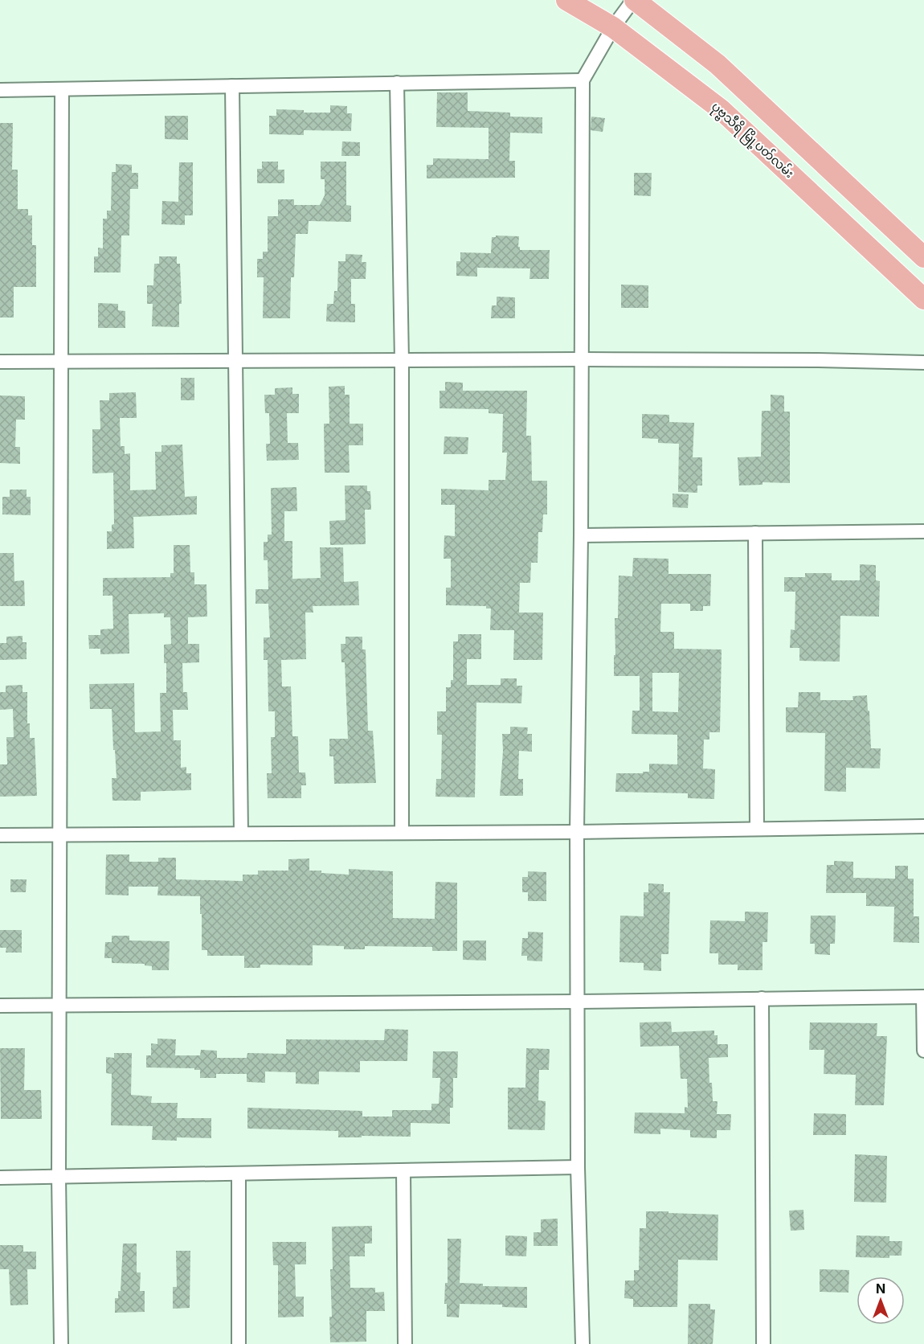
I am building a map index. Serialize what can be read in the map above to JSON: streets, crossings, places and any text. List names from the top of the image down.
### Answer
{
  "streets": {
    "main road": ["ပုဗ္ဗသီရိ မြို့ပတ်လမ်း"]
  },
  "north": "top"
}
